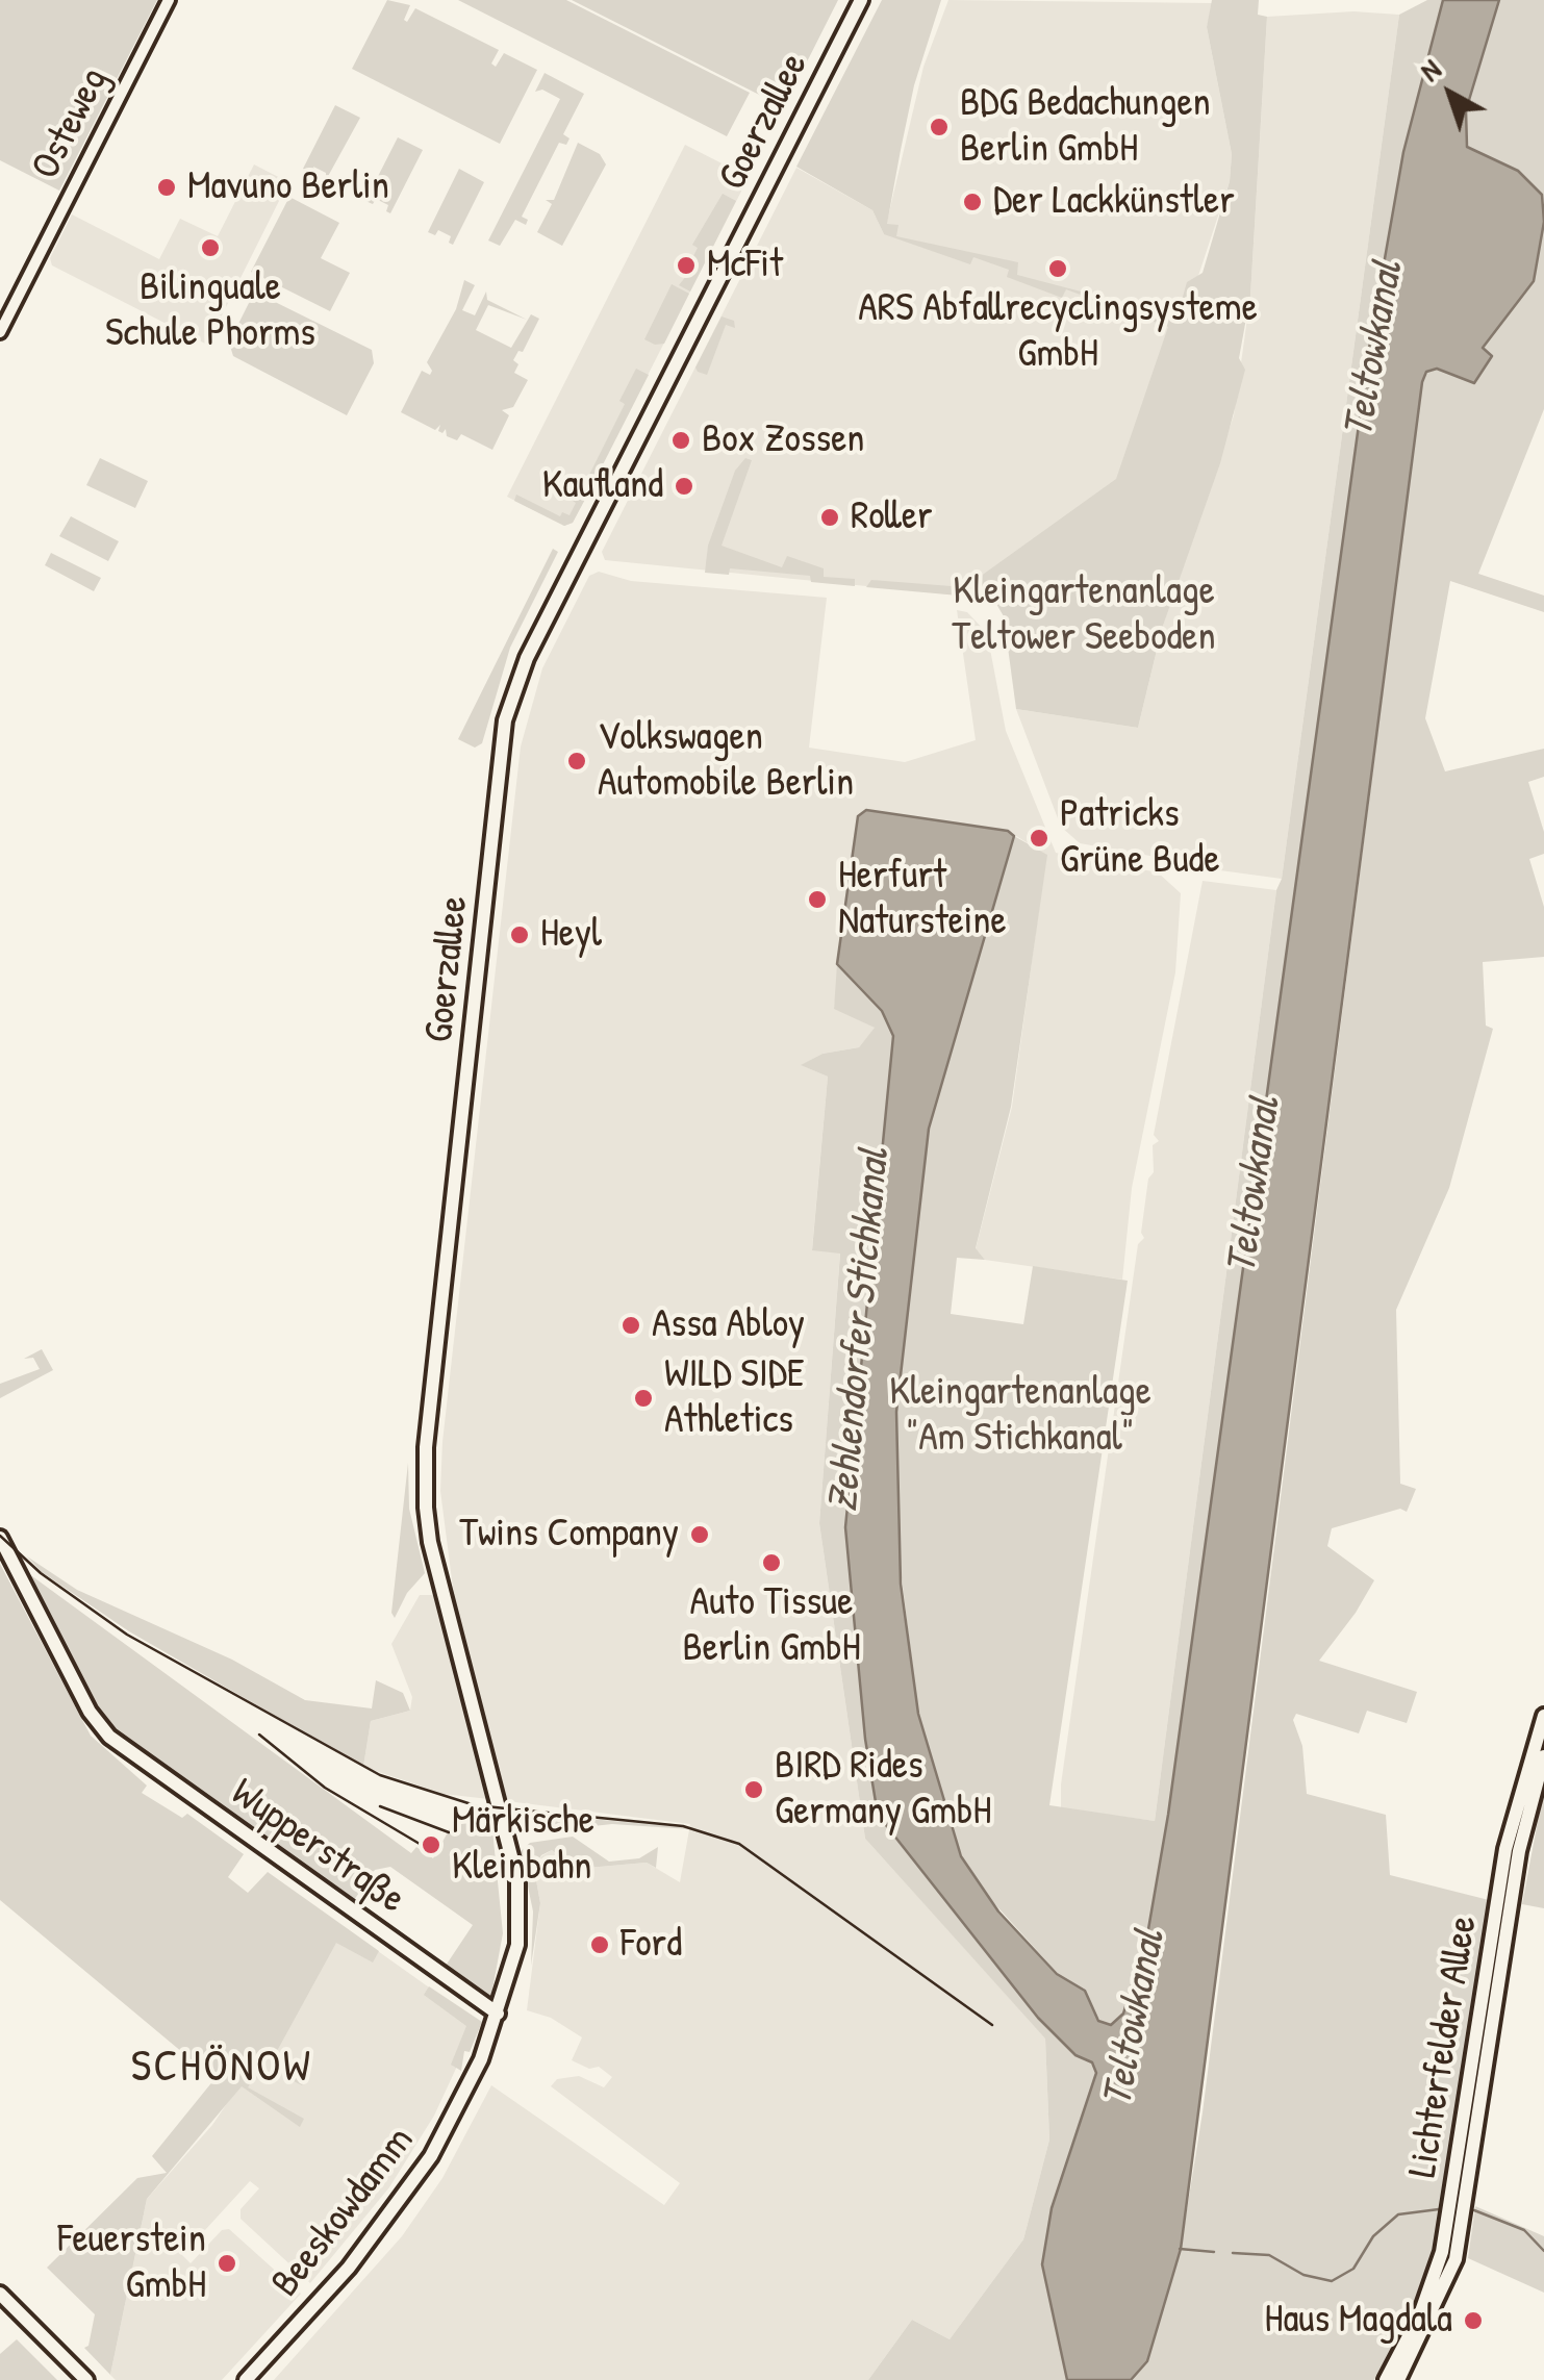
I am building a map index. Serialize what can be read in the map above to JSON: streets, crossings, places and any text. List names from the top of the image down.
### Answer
{
  "streets": {
    "main road": [
      "Goerzallee",
      "Wupperstraße",
      "Lichterfelder Allee",
      "Beeskowdamm"
    ],
    "street": ["Osteweg"]
  },
  "crossings": [
    ["Goerzallee", "Wupperstraße"],
    ["Goerzallee", "Beeskowdamm"],
    ["Wupperstraße", "Beeskowdamm"]
  ],
  "districts": ["SCHÖNOW"],
  "water": ["Teltowkanal", "Zehlendorfer Stichkanal"],
  "parks": ["Kleingartenanlage Teltower Seeboden", "Kleingartenanlage \"Am Stichkanal\""],
  "places": [
    "BDG Bedachungen Berlin GmbH",
    "Mavuno Berlin",
    "Der Lackkünstler",
    "Bilinguale Schule Phorms",
    "McFit",
    "ARS Abfallrecyclingsysteme GmbH",
    "Box Zossen",
    "Kaufland",
    "Roller",
    "Volkswagen Automobile Berlin",
    "Patricks Grüne Bude",
    "Herfurt Natursteine",
    "Heyl",
    "Assa Abloy",
    "WILD SIDE Athletics",
    "Twins Company",
    "Auto Tissue Berlin GmbH",
    "BIRD Rides Germany GmbH",
    "Märkische Kleinbahn",
    "Ford",
    "Feuerstein GmbH",
    "Haus Magdala"
  ],
  "north": "top left"
}
